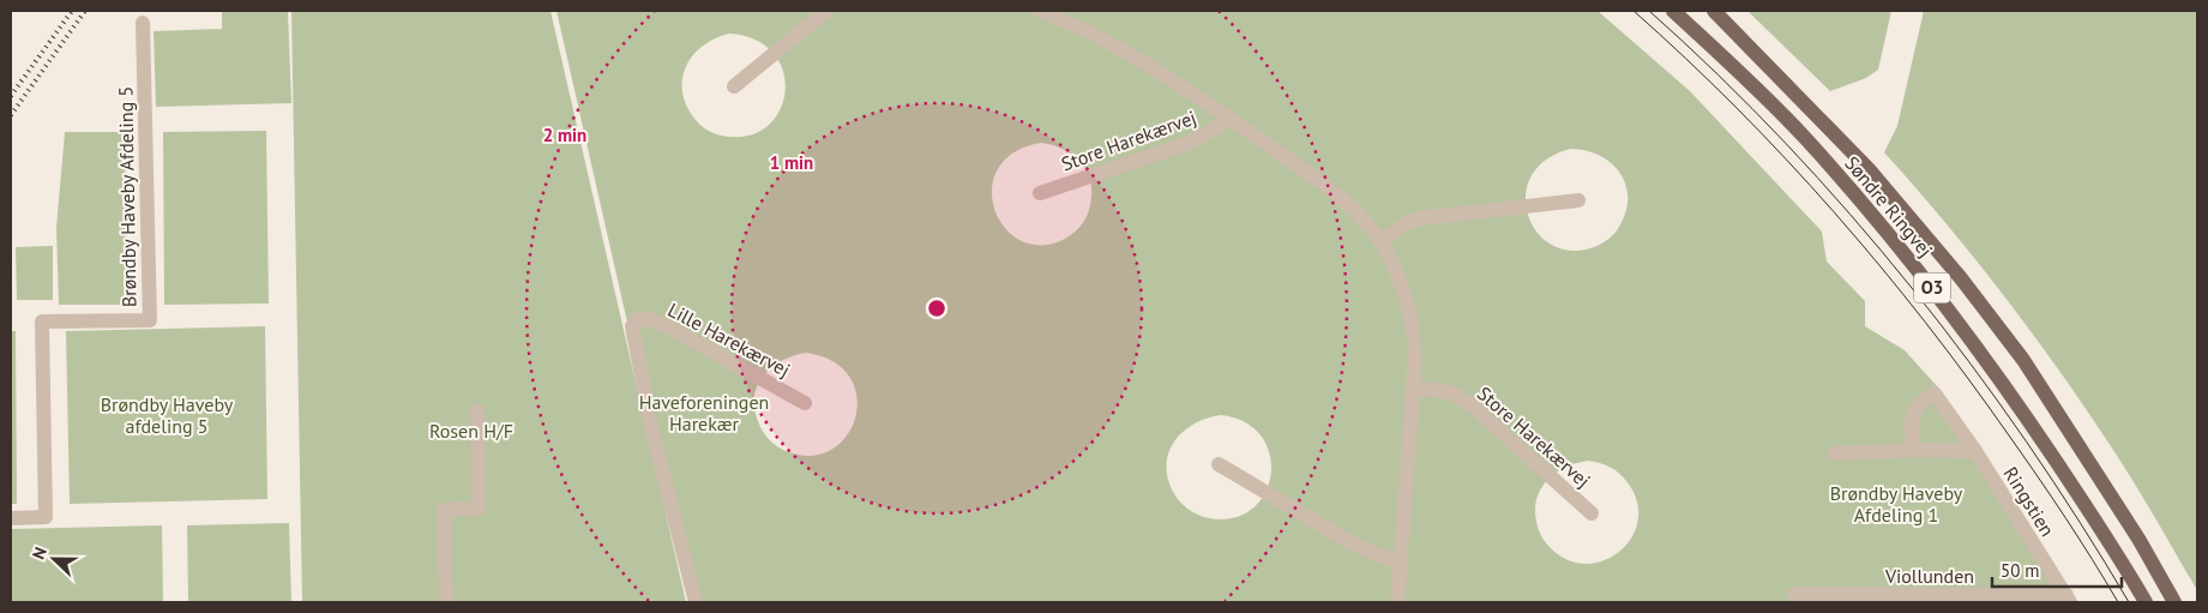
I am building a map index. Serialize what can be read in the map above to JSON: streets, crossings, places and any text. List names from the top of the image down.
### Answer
{
  "streets": {
    "main road": ["Søndre Ringvej", "O3"],
    "street": [
      "Store Harekærvej",
      "Brøndby Haveby Afdeling 5",
      "Lille Harekærvej",
      "Ringstien",
      "Viollunden"
    ]
  },
  "crossings": [
    ["Ringstien", "Viollunden"]
  ],
  "parks": [
    "Haveforeningen Harekær",
    "Brøndby Haveby afdeling 5",
    "Rosen H/F",
    "Brøndby Haveby Afdeling 1"
  ],
  "scale_bar": "50 m",
  "north": "left",
  "rings": ["2 min", "1 min"]
}
